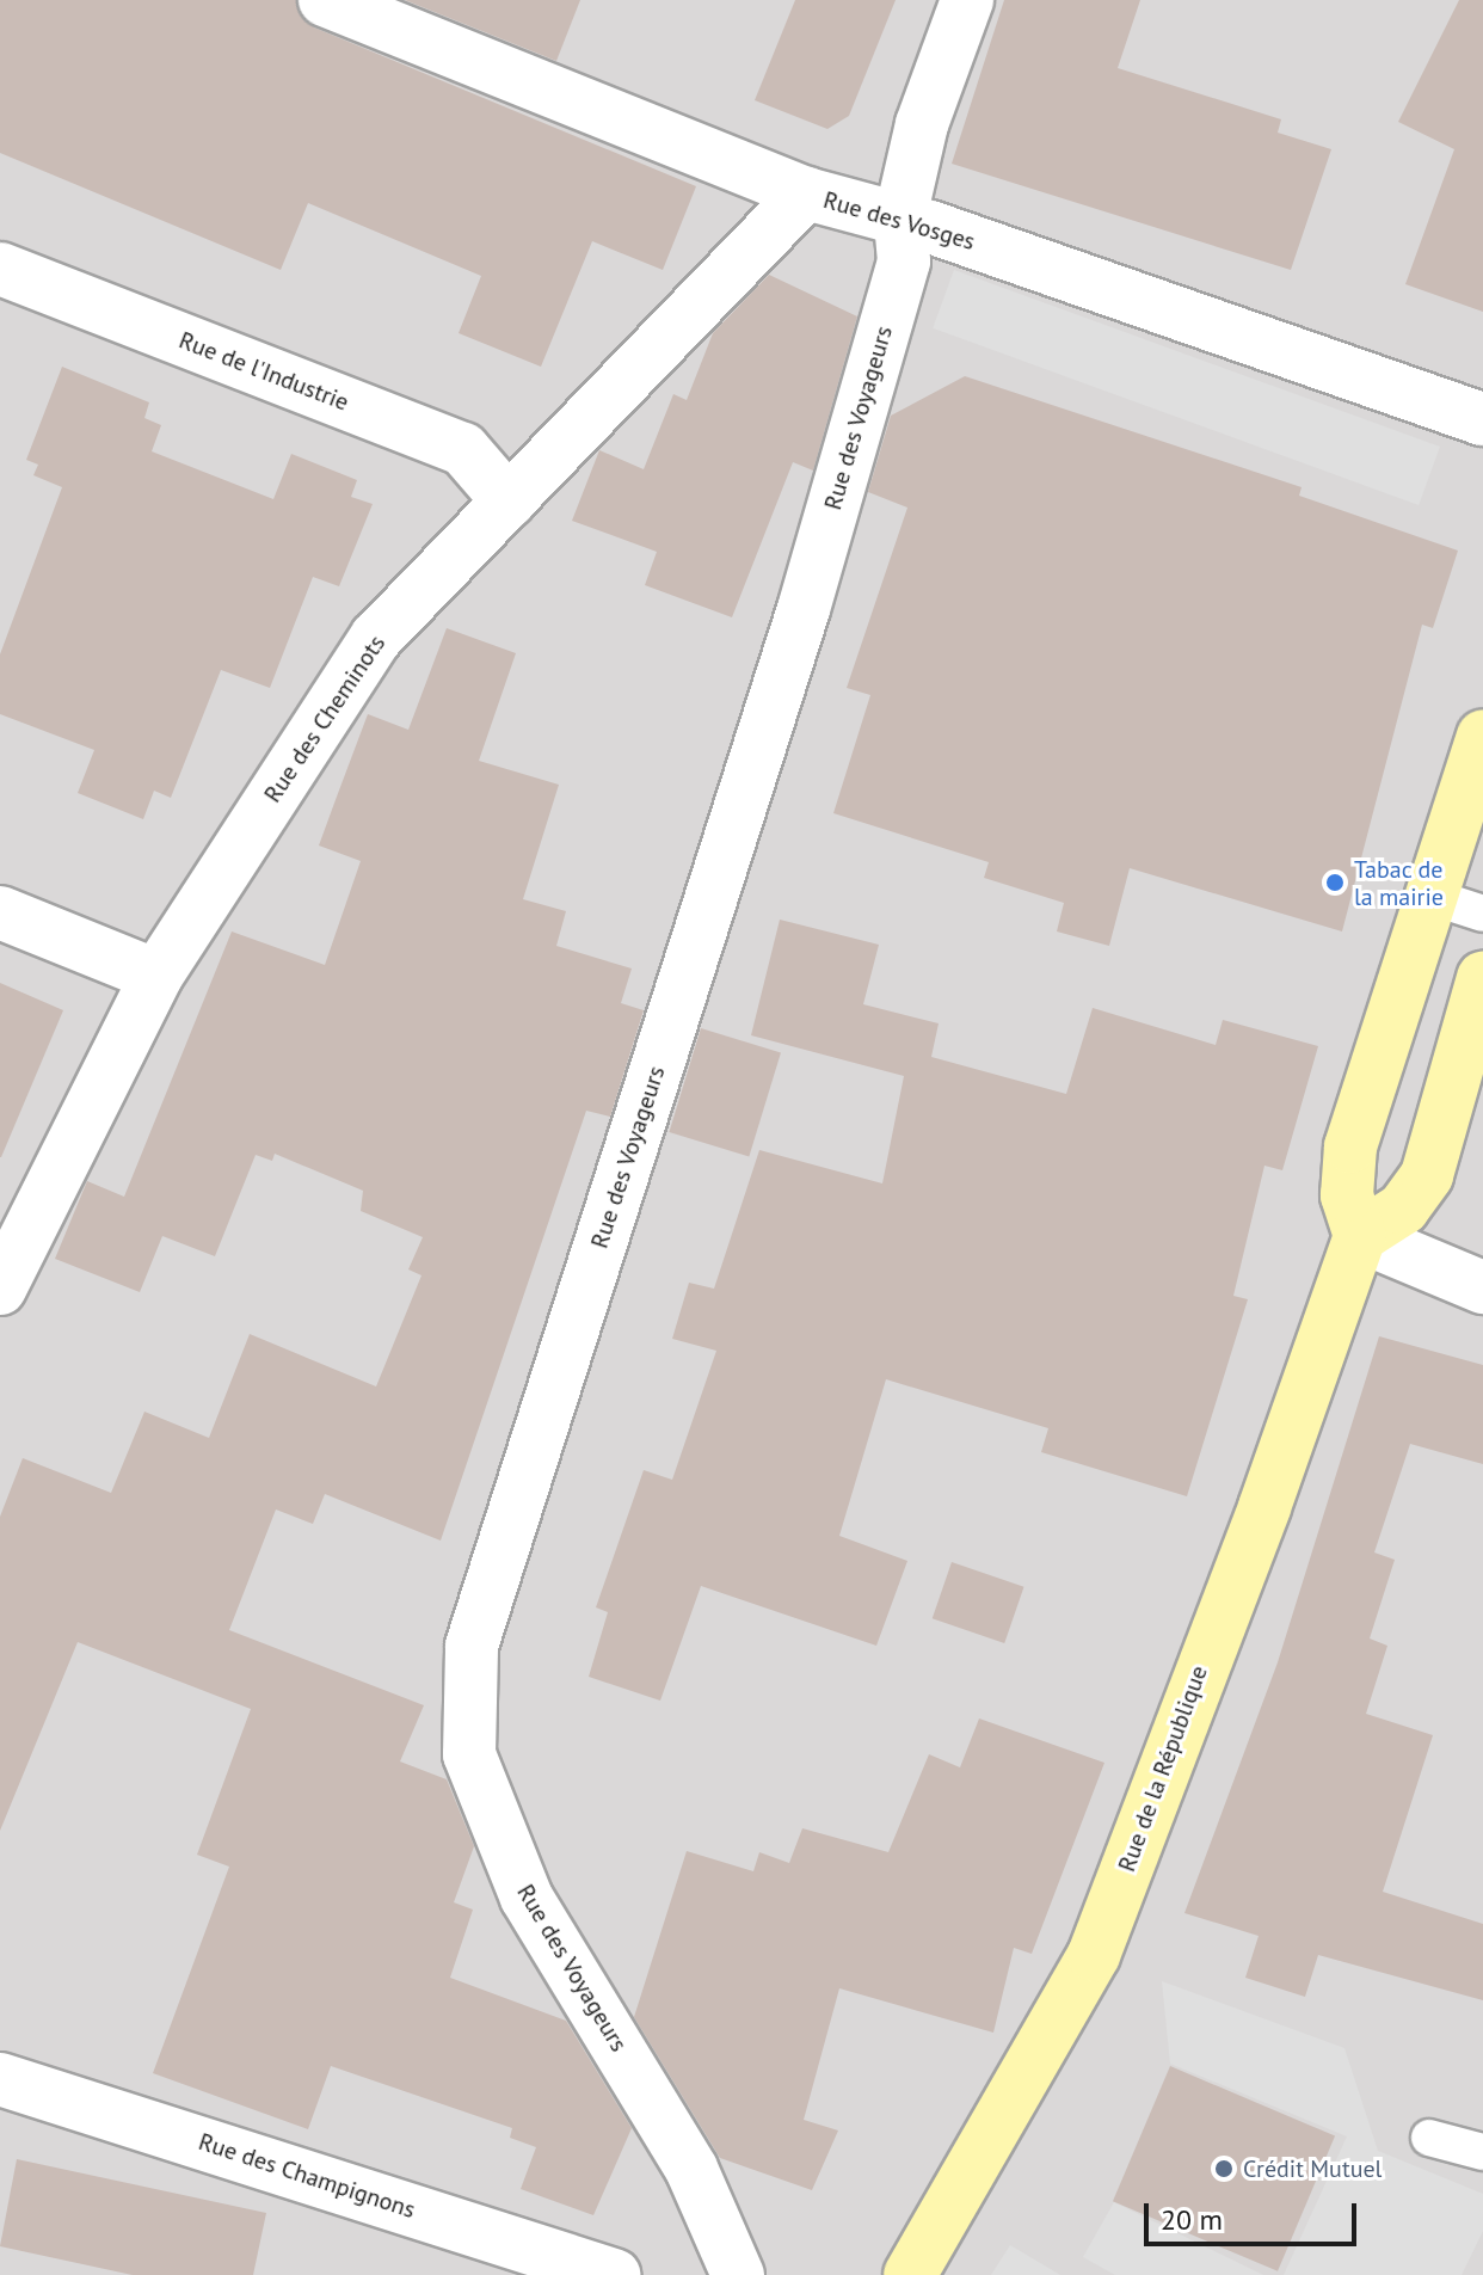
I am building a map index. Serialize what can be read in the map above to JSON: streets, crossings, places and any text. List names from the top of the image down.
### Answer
{
  "streets": {
    "main road": ["Rue de la République"],
    "street": [
      "Rue des Vosges",
      "Rue de l'Industrie",
      "Rue des Voyageurs",
      "Rue des Cheminots",
      "Rue des Champignons"
    ]
  },
  "crossings": [
    ["Rue des Vosges", "Rue des Voyageurs"],
    ["Rue des Vosges", "Rue des Cheminots"],
    ["Rue de l'Industrie", "Rue des Cheminots"]
  ],
  "places": ["Tabac de la mairie", "Crédit Mutuel"],
  "scale_bar": "20 m"
}
